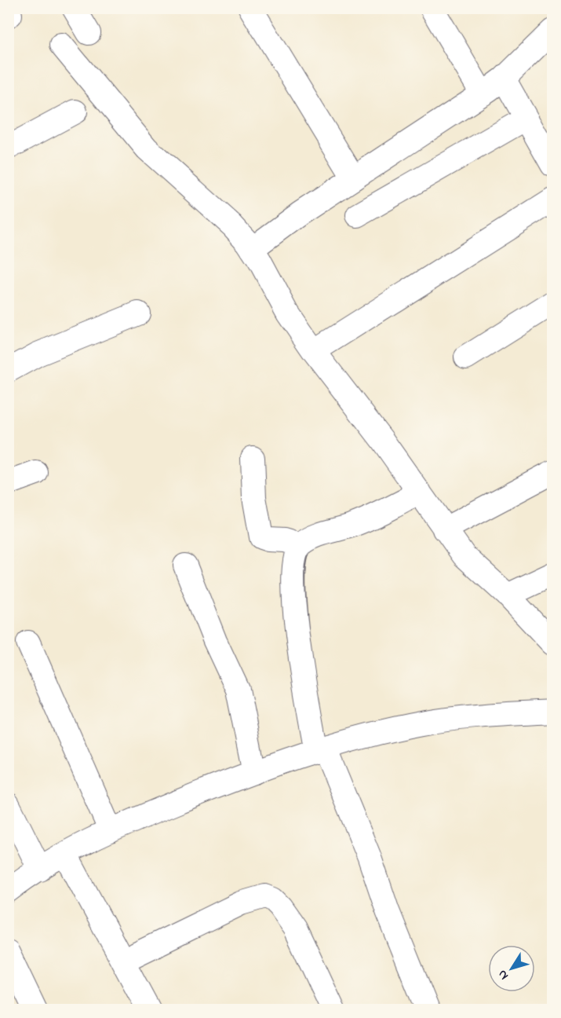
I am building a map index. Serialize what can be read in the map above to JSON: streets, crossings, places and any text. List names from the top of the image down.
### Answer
{
  "north": "bottom left"
}
